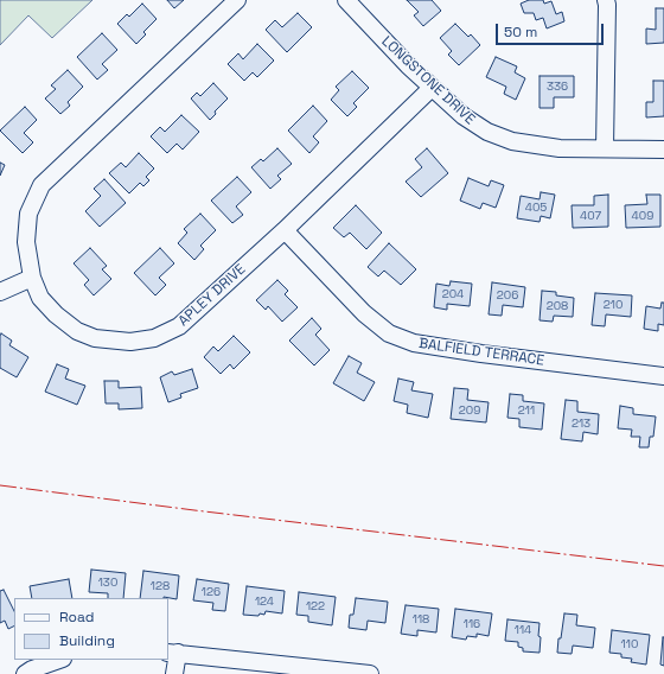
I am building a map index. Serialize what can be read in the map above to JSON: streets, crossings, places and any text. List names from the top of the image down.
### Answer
{
  "streets": {
    "street": ["LONGSTONE DRIVE", "APLEY DRIVE", "BALFIELD TERRACE"]
  },
  "crossings": [
    ["LONGSTONE DRIVE", "APLEY DRIVE"],
    ["APLEY DRIVE", "BALFIELD TERRACE"]
  ],
  "house_numbers": [
    "336",
    "405",
    "407",
    "409",
    "204",
    "206",
    "210",
    "208",
    "209",
    "211",
    "213",
    "130",
    "128",
    "126",
    "124",
    "122",
    "118",
    "116",
    "114",
    "110"
  ],
  "legend": ["Road", "Building"],
  "scale_bar": "50 m"
}
